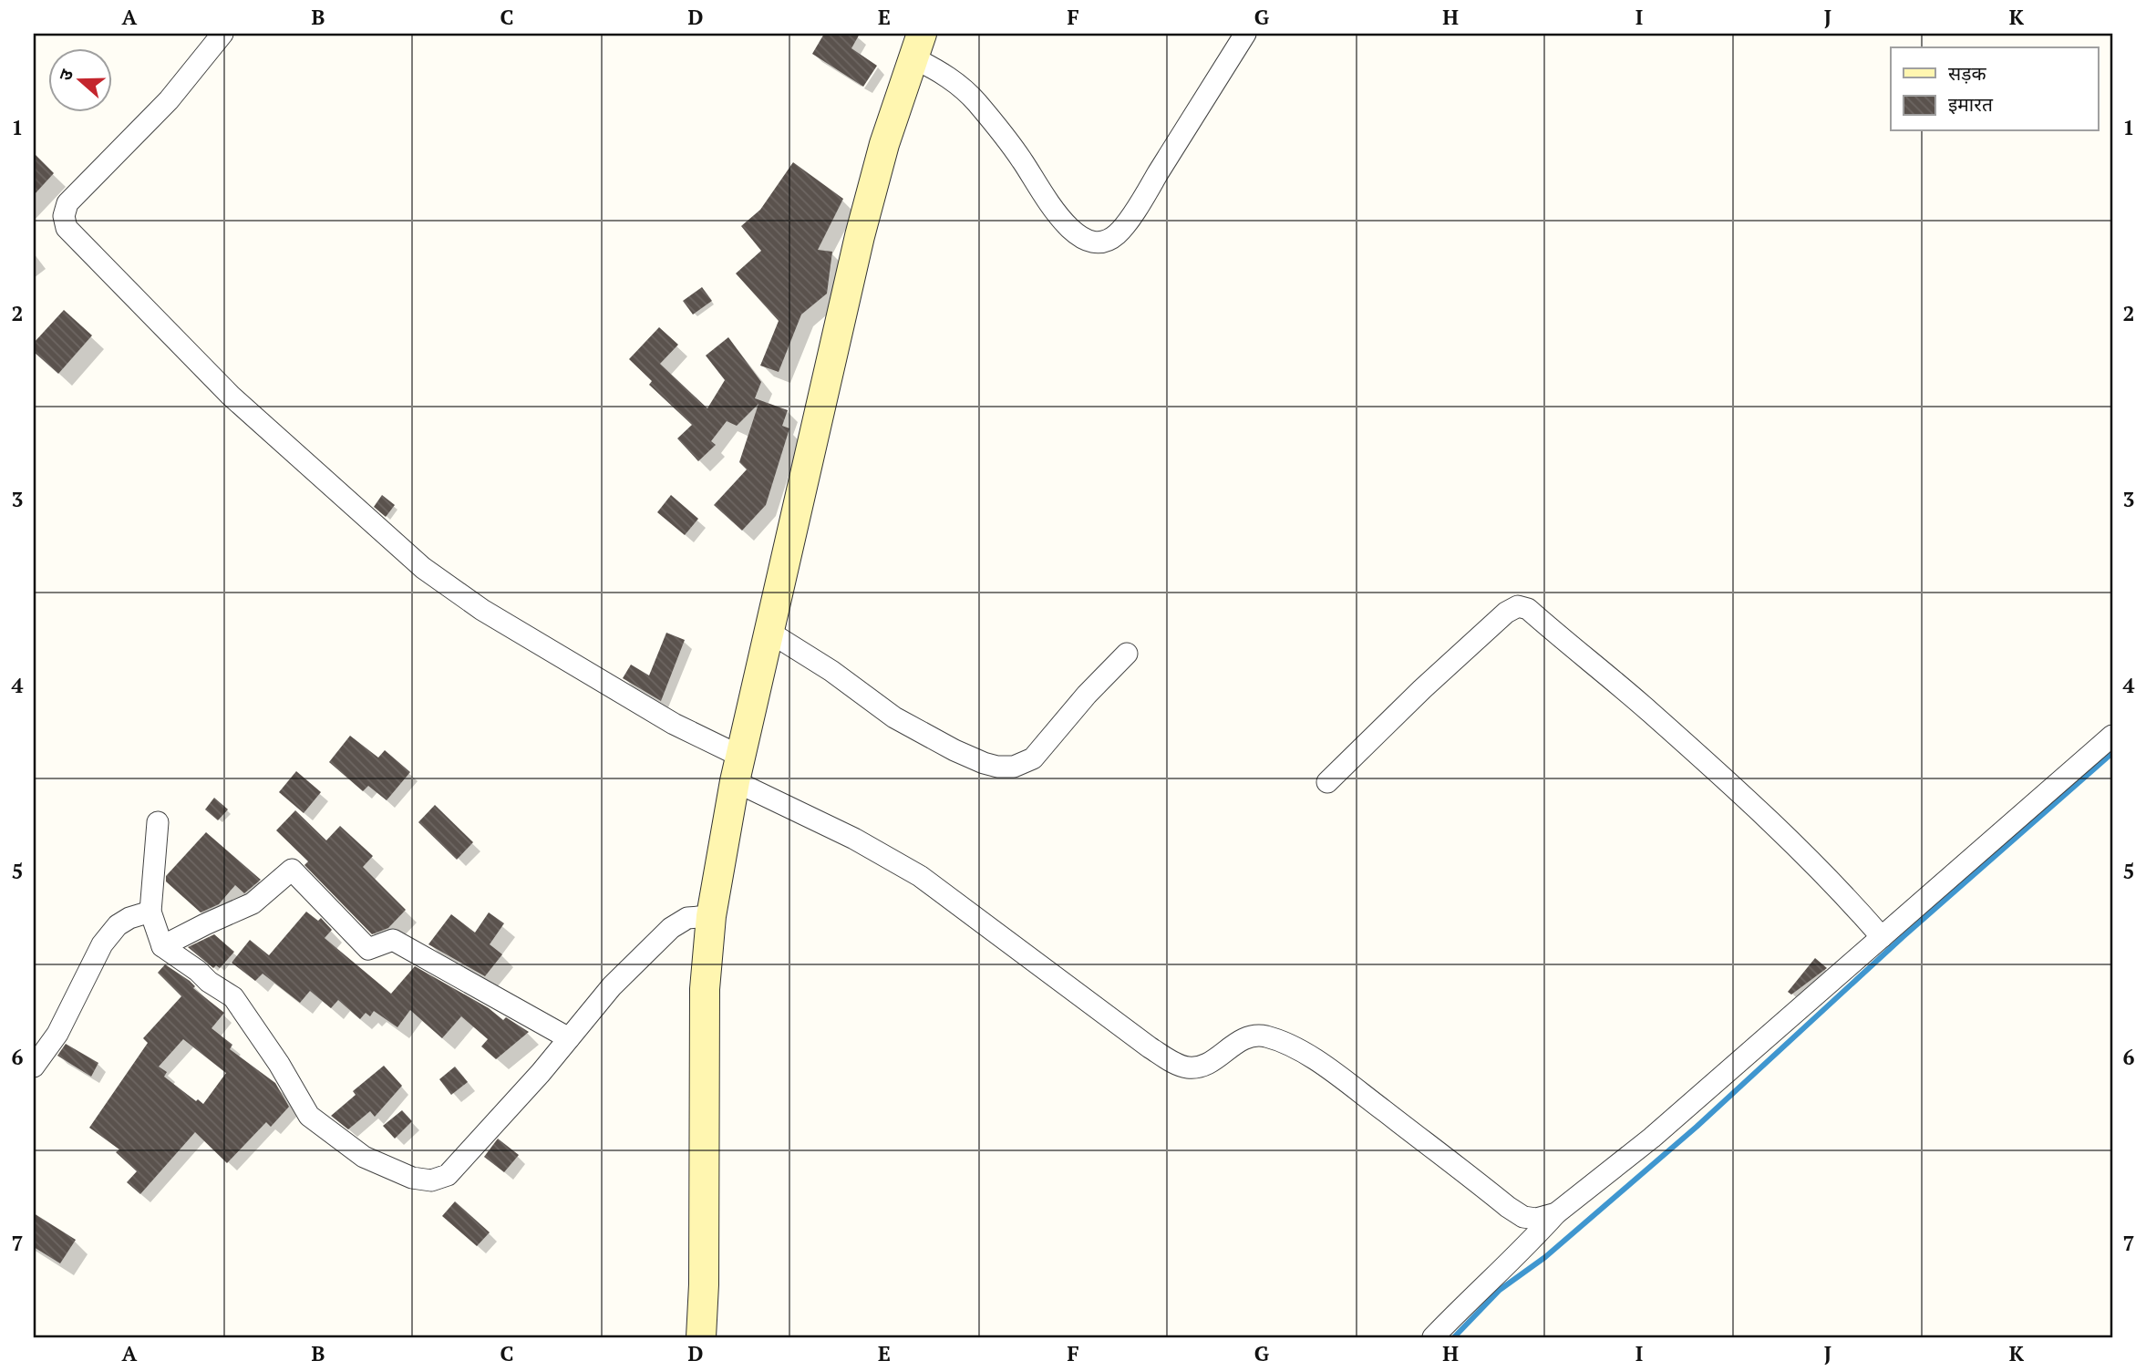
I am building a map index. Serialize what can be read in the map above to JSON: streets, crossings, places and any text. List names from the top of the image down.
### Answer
{
  "legend": ["सड़क", "इमारत"],
  "north": "left",
  "grid": {
    "columns": [
      "A",
      "B",
      "C",
      "D",
      "E",
      "F",
      "G",
      "H",
      "I",
      "J",
      "K"
    ],
    "rows": [
      "1",
      "2",
      "3",
      "4",
      "5",
      "6",
      "7"
    ]
  }
}
